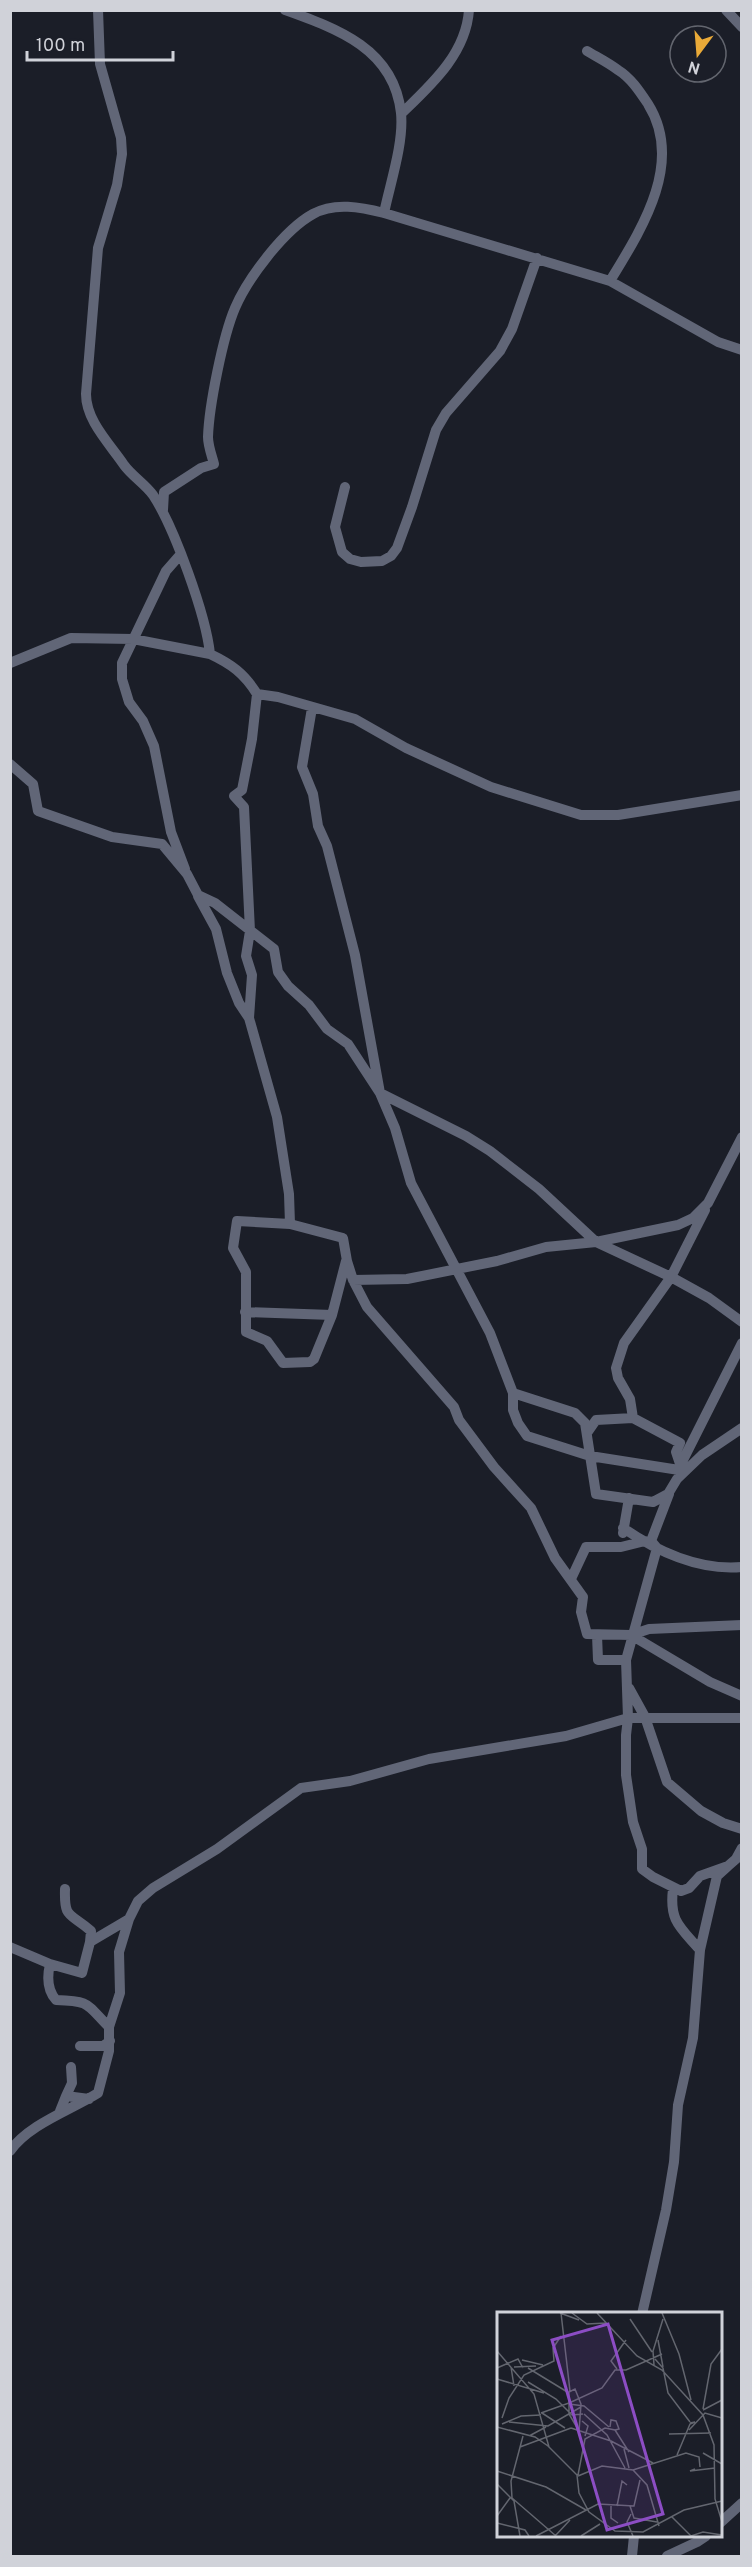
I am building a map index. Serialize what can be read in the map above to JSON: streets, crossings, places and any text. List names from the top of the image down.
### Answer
{
  "scale_bar": "100 m",
  "north": "bottom"
}
